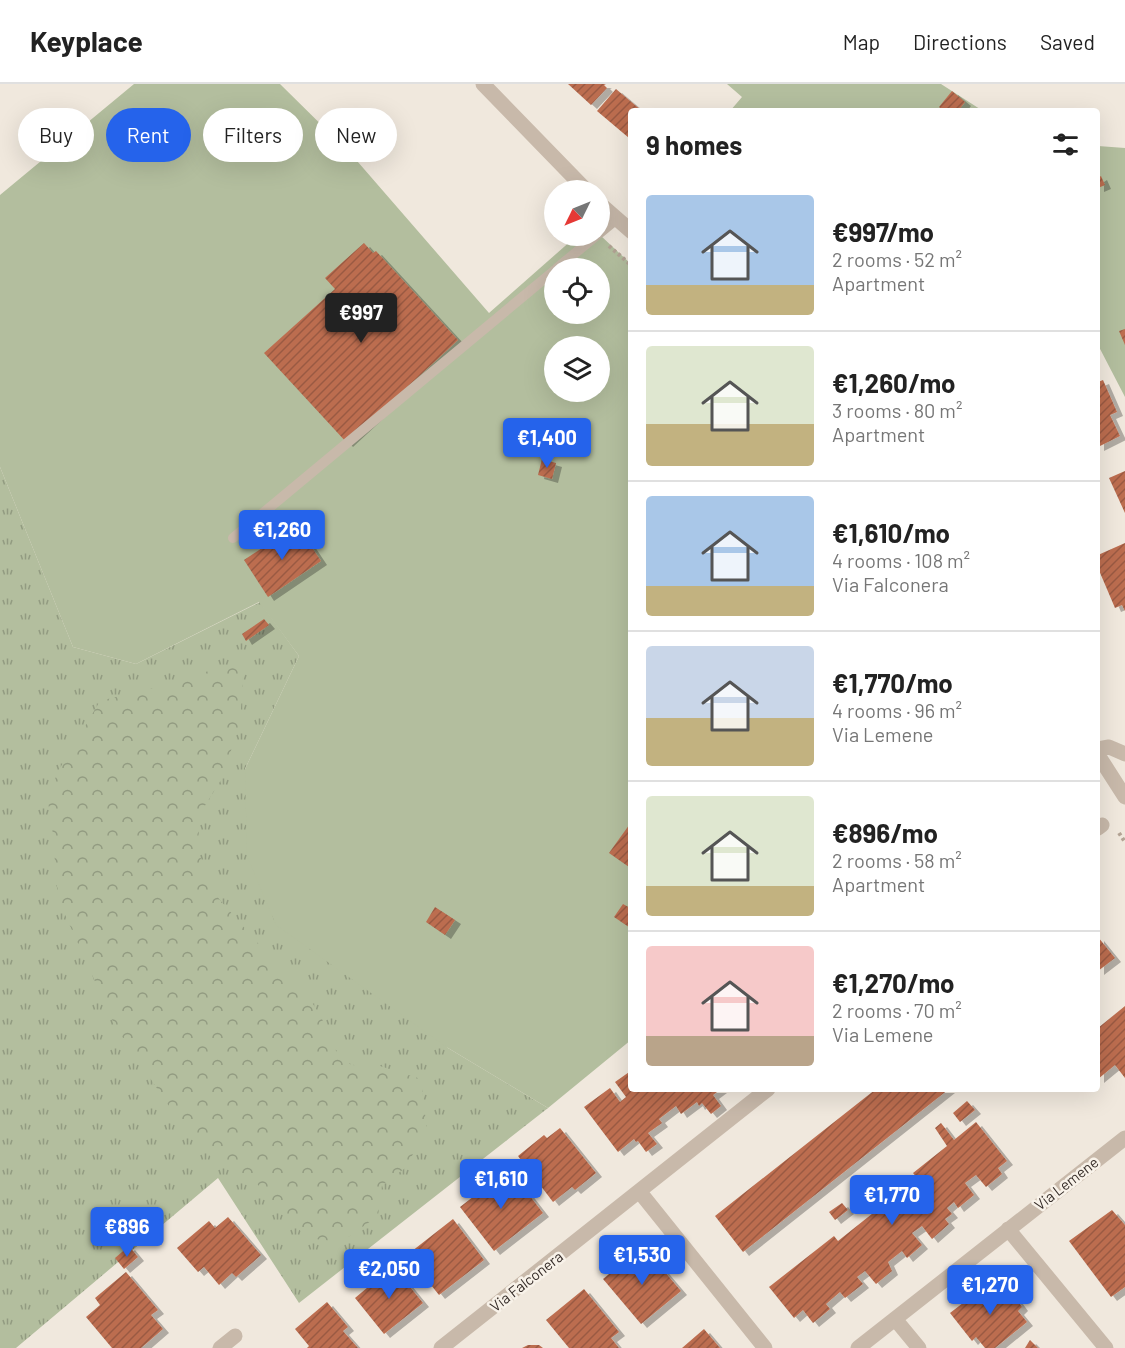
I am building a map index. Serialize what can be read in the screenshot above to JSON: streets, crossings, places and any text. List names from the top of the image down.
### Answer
{
  "streets": {
    "street": ["Via Lemene", "Via Falconera"]
  },
  "north": "bottom left",
  "page": {
    "header": "Keyplace",
    "nav": ["Map", "Directions", "Saved"],
    "chip": [
      "Buy",
      "Rent",
      "Filters",
      "New"
    ],
    "heading": "9 homes",
    "list": [
      {
        "name": "€997/mo",
        "note": "2 rooms · 52 m² · Apartment"
      },
      {
        "name": "€1,260/mo",
        "note": "3 rooms · 80 m² · Apartment"
      },
      {
        "name": "€1,610/mo",
        "note": "4 rooms · 108 m² · Via Falconera"
      },
      {
        "name": "€1,770/mo",
        "note": "4 rooms · 96 m² · Via Lemene"
      },
      {
        "name": "€896/mo",
        "note": "2 rooms · 58 m² · Apartment"
      },
      {
        "name": "€1,270/mo",
        "note": "2 rooms · 70 m² · Via Lemene"
      }
    ],
    "price": [
      "€997",
      "€1,400",
      "€1,260",
      "€1,610",
      "€1,770",
      "€896",
      "€1,530",
      "€2,050",
      "€1,270"
    ]
  }
}
